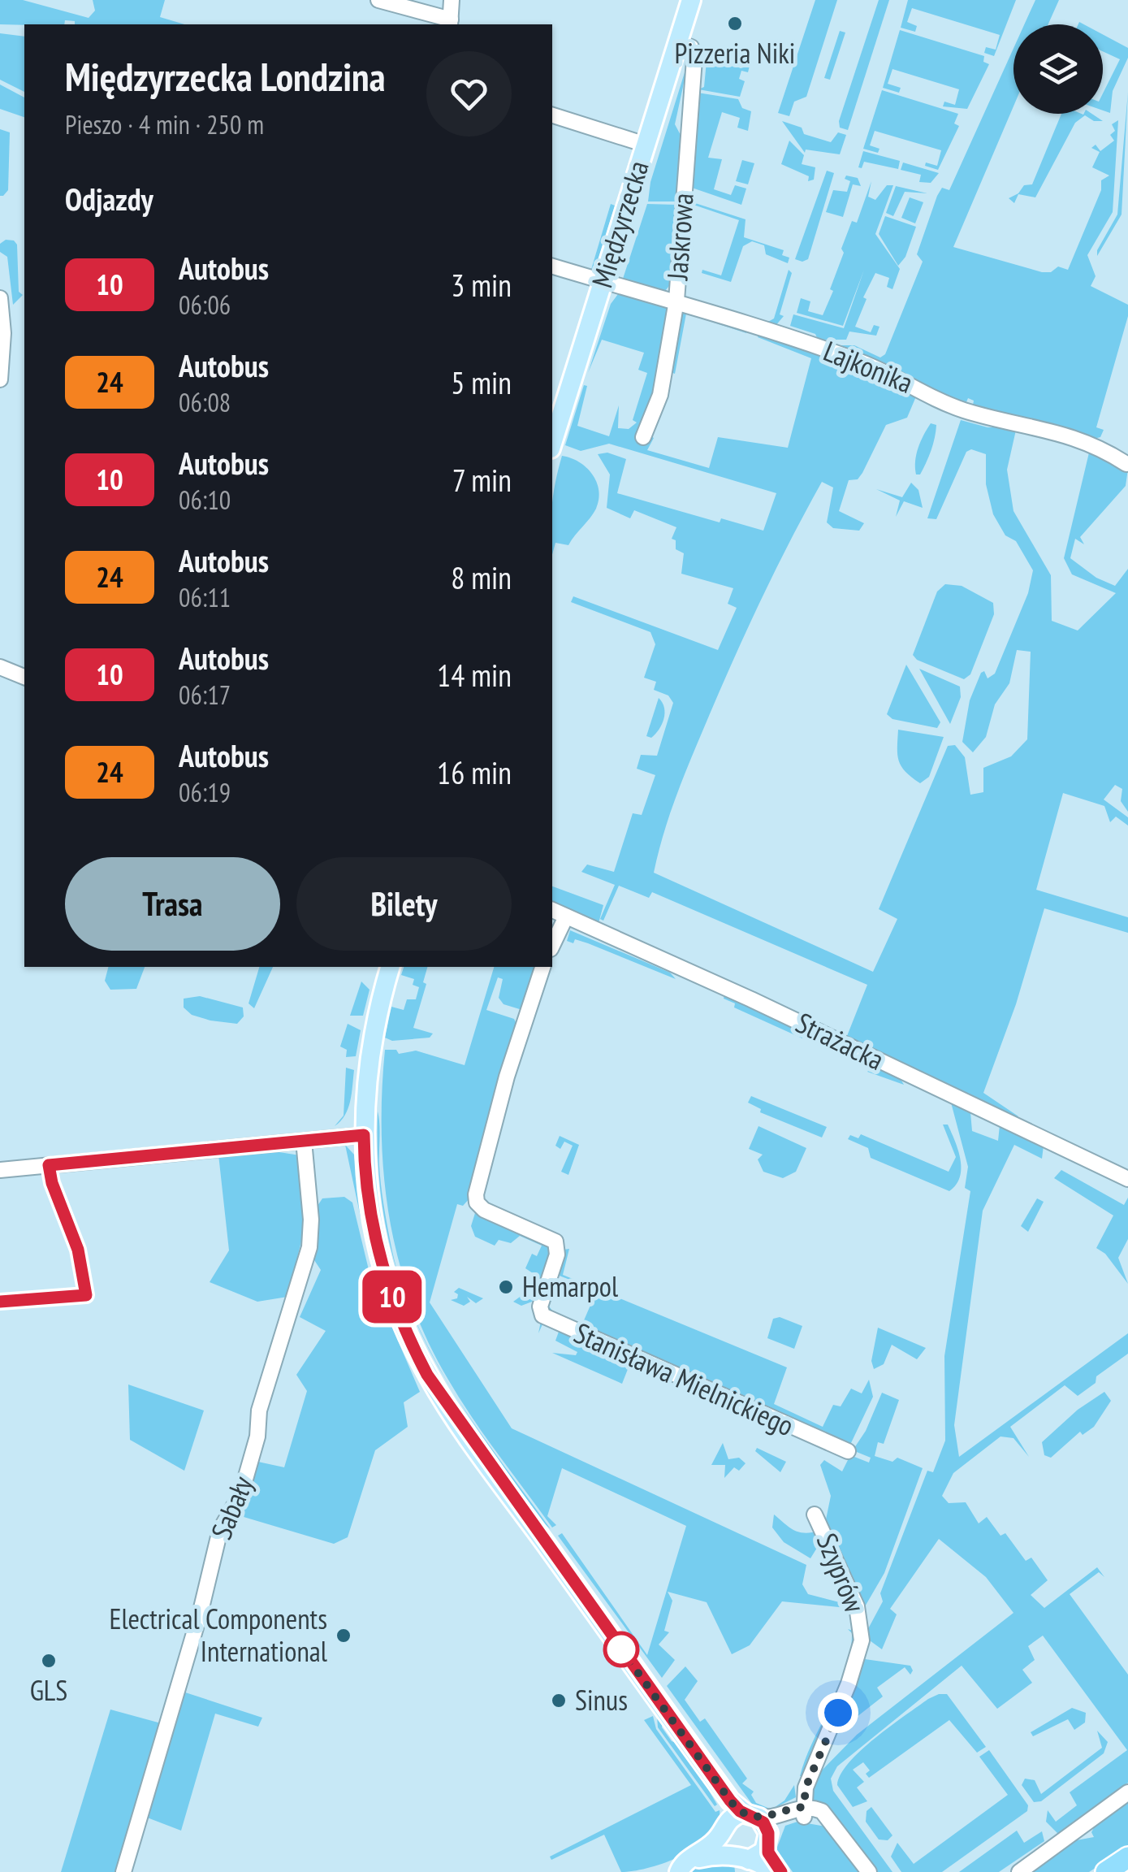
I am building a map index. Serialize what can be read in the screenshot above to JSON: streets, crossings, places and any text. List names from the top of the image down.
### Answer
{
  "streets": {
    "main road": ["Międzyrzecka"],
    "street": [
      "Jaskrowa",
      "Lajkonika",
      "Strażacka",
      "Stanisława Mielnickiego",
      "Sabały",
      "Szyprów"
    ]
  },
  "crossings": [
    ["Międzyrzecka", "Jaskrowa"],
    ["Międzyrzecka", "Lajkonika"],
    ["Jaskrowa", "Lajkonika"]
  ],
  "places": [
    "Pizzeria Niki",
    "Hemarpol",
    "Electrical Components International",
    "GLS",
    "Sinus"
  ],
  "lines": ["bus line 10"],
  "page": {
    "on_map": "10",
    "heading": [
      ["Międzyrzecka Londzina", "Pieszo · 4 min · 250 m"],
      "Odjazdy"
    ],
    "list": [
      {
        "mark": "10",
        "name": "Autobus",
        "note": "06:06",
        "value": "3 min"
      },
      {
        "mark": "24",
        "name": "Autobus",
        "note": "06:08",
        "value": "5 min"
      },
      {
        "mark": "10",
        "name": "Autobus",
        "note": "06:10",
        "value": "7 min"
      },
      {
        "mark": "24",
        "name": "Autobus",
        "note": "06:11",
        "value": "8 min"
      },
      {
        "mark": "10",
        "name": "Autobus",
        "note": "06:17",
        "value": "14 min"
      },
      {
        "mark": "24",
        "name": "Autobus",
        "note": "06:19",
        "value": "16 min"
      }
    ],
    "buttons": ["Trasa", "Bilety"]
  }
}
